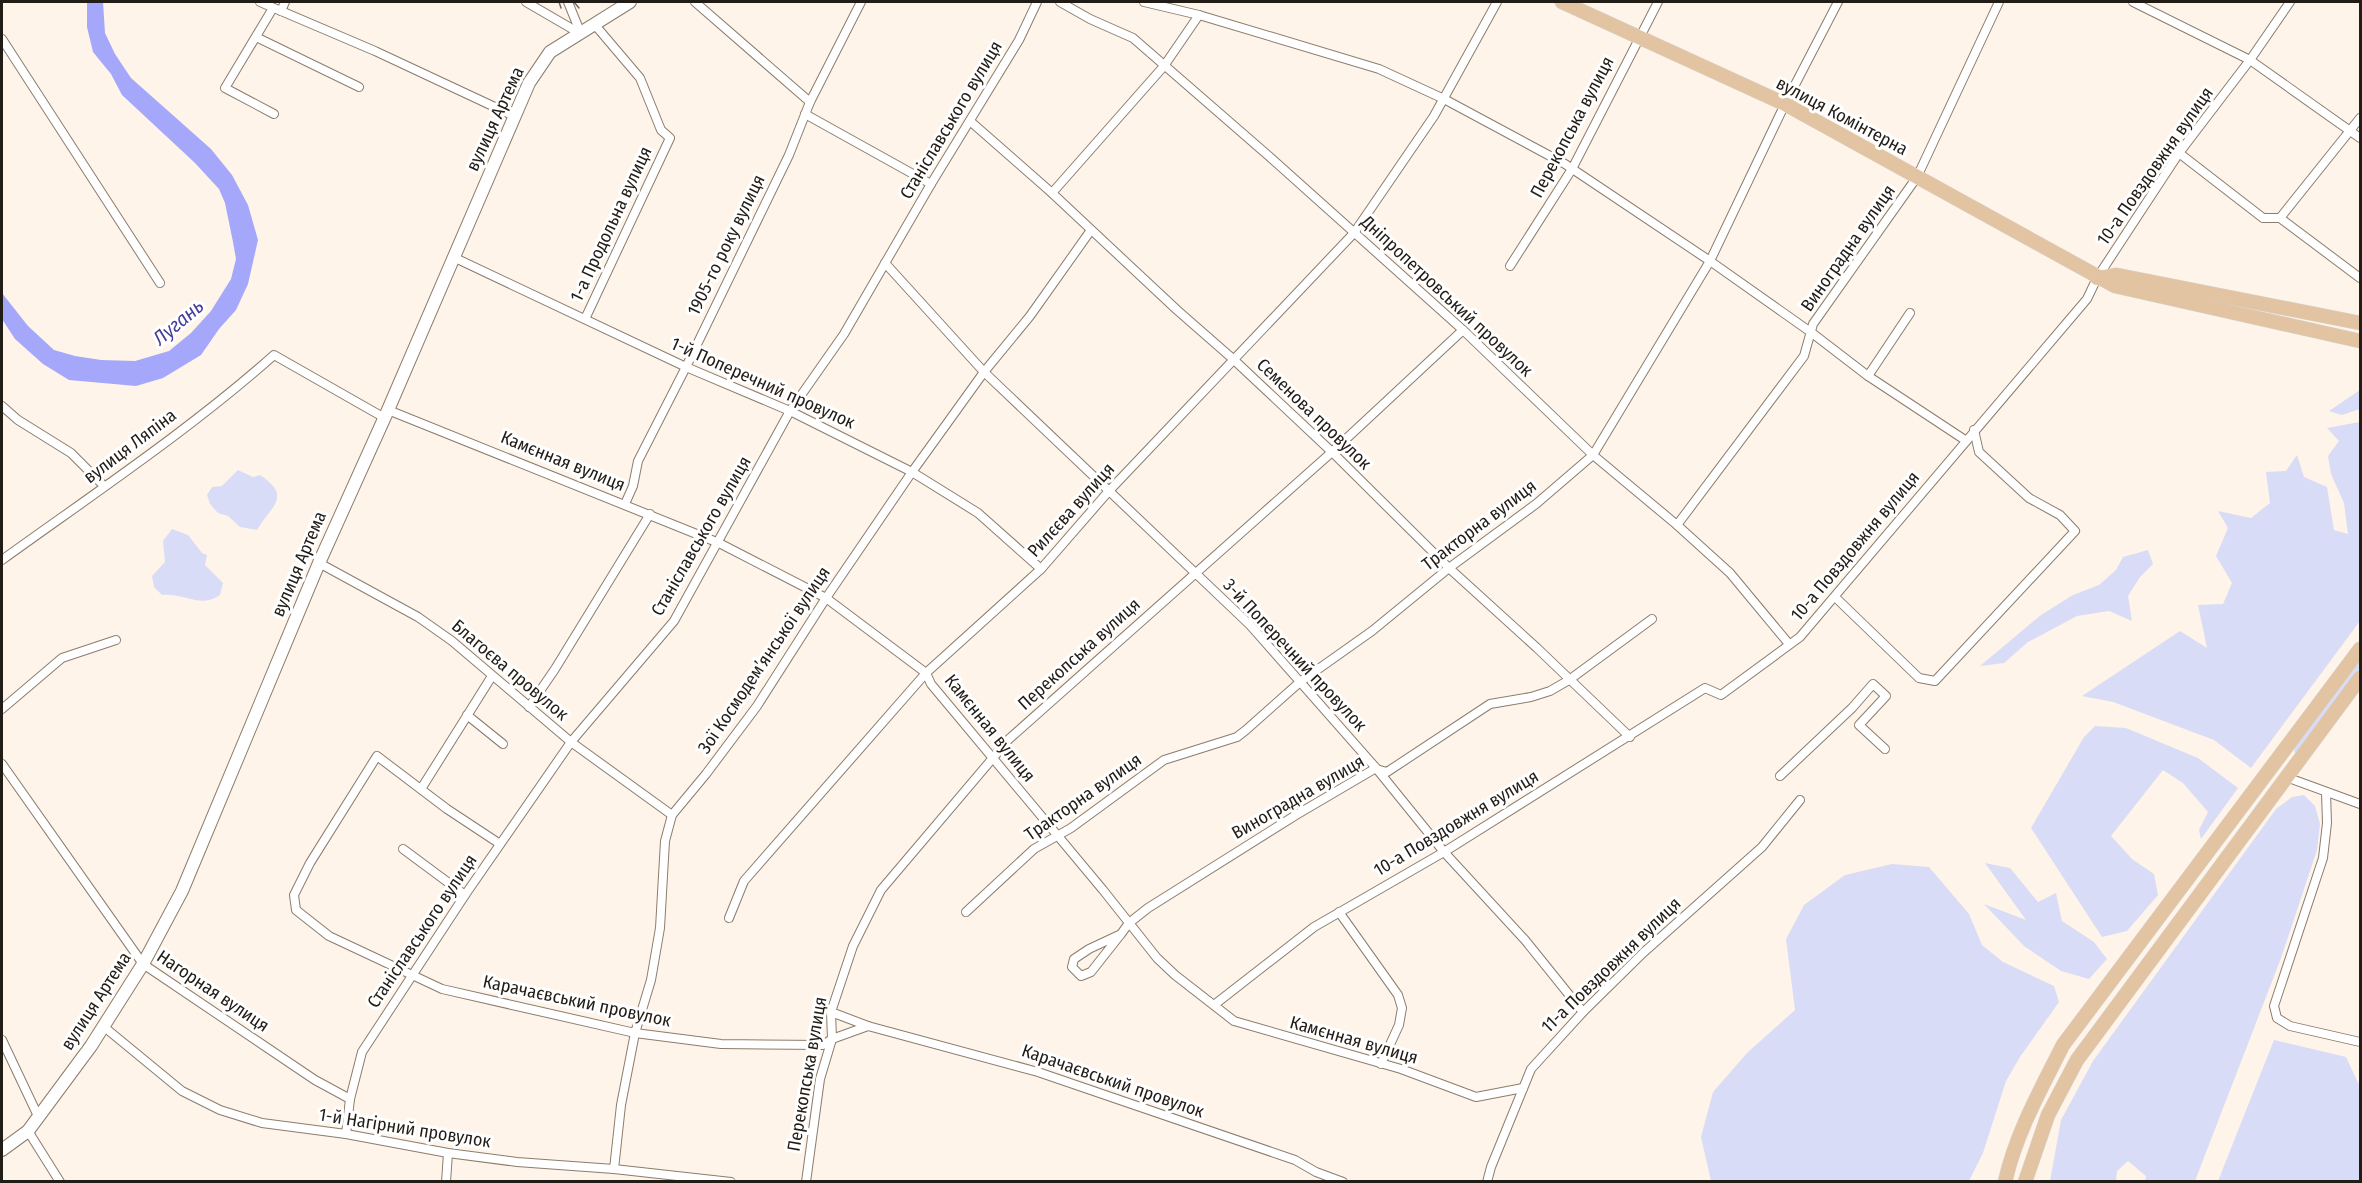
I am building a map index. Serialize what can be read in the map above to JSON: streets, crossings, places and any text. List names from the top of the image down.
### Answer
{
  "streets": {
    "main road": ["вулиця Комінтерна"],
    "street": [
      "вулиця Артема",
      "Станіславського вулиця",
      "Перекопська вулиця",
      "10-а Повздовжня вулиця",
      "1-а Продольна вулиця",
      "1905-го року вулиця",
      "Виноградна вулиця",
      "Дніпропетровський провулок",
      "1-й Поперечний провулок",
      "Семенова провулок",
      "вулиця Ляпіна",
      "Камєнная вулиця",
      "Рилєєва вулиця",
      "Тракторна вулиця",
      "3-й Поперечний провулок",
      "Зої Космодем’янської вулиця",
      "Благоєва провулок",
      "11-а Повздовжня вулиця",
      "Нагорная вулиця",
      "Карачаєвський провулок",
      "1-й Нагірний провулок"
    ]
  },
  "crossings": [
    ["вулиця Комінтерна", "Перекопська вулиця"],
    ["вулиця Комінтерна", "10-а Повздовжня вулиця"],
    ["вулиця Комінтерна", "Виноградна вулиця"],
    ["вулиця Комінтерна", "Тракторна вулиця"],
    ["вулиця Артема", "1-а Продольна вулиця"],
    ["вулиця Артема", "1-й Поперечний провулок"],
    ["вулиця Артема", "Камєнная вулиця"],
    ["вулиця Артема", "Благоєва провулок"],
    ["вулиця Артема", "Нагорная вулиця"],
    ["вулиця Артема", "1-й Нагірний провулок"],
    ["Станіславського вулиця", "1-й Поперечний провулок"],
    ["Станіславського вулиця", "Семенова провулок"],
    ["Станіславського вулиця", "Камєнная вулиця"],
    ["Станіславського вулиця", "3-й Поперечний провулок"],
    ["Станіславського вулиця", "Благоєва провулок"],
    ["Станіславського вулиця", "Нагорная вулиця"],
    ["Станіславського вулиця", "Карачаєвський провулок"],
    ["Станіславського вулиця", "1-й Нагірний провулок"],
    ["Перекопська вулиця", "Дніпропетровський провулок"],
    ["Перекопська вулиця", "Семенова провулок"],
    ["Перекопська вулиця", "Камєнная вулиця"],
    ["Перекопська вулиця", "3-й Поперечний провулок"],
    ["Перекопська вулиця", "Карачаєвський провулок"],
    ["10-а Повздовжня вулиця", "Дніпропетровський провулок"],
    ["10-а Повздовжня вулиця", "Семенова провулок"],
    ["10-а Повздовжня вулиця", "Камєнная вулиця"],
    ["10-а Повздовжня вулиця", "3-й Поперечний провулок"],
    ["1-а Продольна вулиця", "1-й Поперечний провулок"],
    ["1905-го року вулиця", "1-й Поперечний провулок"],
    ["1905-го року вулиця", "Камєнная вулиця"],
    ["Виноградна вулиця", "Дніпропетровський провулок"],
    ["Виноградна вулиця", "Семенова провулок"],
    ["Виноградна вулиця", "Камєнная вулиця"],
    ["Виноградна вулиця", "3-й Поперечний провулок"],
    ["Дніпропетровський провулок", "Рилєєва вулиця"],
    ["Дніпропетровський провулок", "Тракторна вулиця"],
    ["1-й Поперечний провулок", "Рилєєва вулиця"],
    ["1-й Поперечний провулок", "Зої Космодем’янської вулиця"],
    ["Семенова провулок", "Рилєєва вулиця"],
    ["Семенова провулок", "Тракторна вулиця"],
    ["Семенова провулок", "Зої Космодем’янської вулиця"],
    ["вулиця Ляпіна", "Камєнная вулиця"],
    ["Камєнная вулиця", "Рилєєва вулиця"],
    ["Камєнная вулиця", "Тракторна вулиця"],
    ["Камєнная вулиця", "Зої Космодем’янської вулиця"],
    ["Камєнная вулиця", "11-а Повздовжня вулиця"],
    ["Рилєєва вулиця", "3-й Поперечний провулок"],
    ["Тракторна вулиця", "3-й Поперечний провулок"],
    ["3-й Поперечний провулок", "Зої Космодем’янської вулиця"],
    ["3-й Поперечний провулок", "11-а Повздовжня вулиця"],
    ["Зої Космодем’янської вулиця", "Благоєва провулок"],
    ["Зої Космодем’янської вулиця", "Карачаєвський провулок"],
    ["Зої Космодем’янської вулиця", "1-й Нагірний провулок"]
  ],
  "water": ["Лугань"]
}
